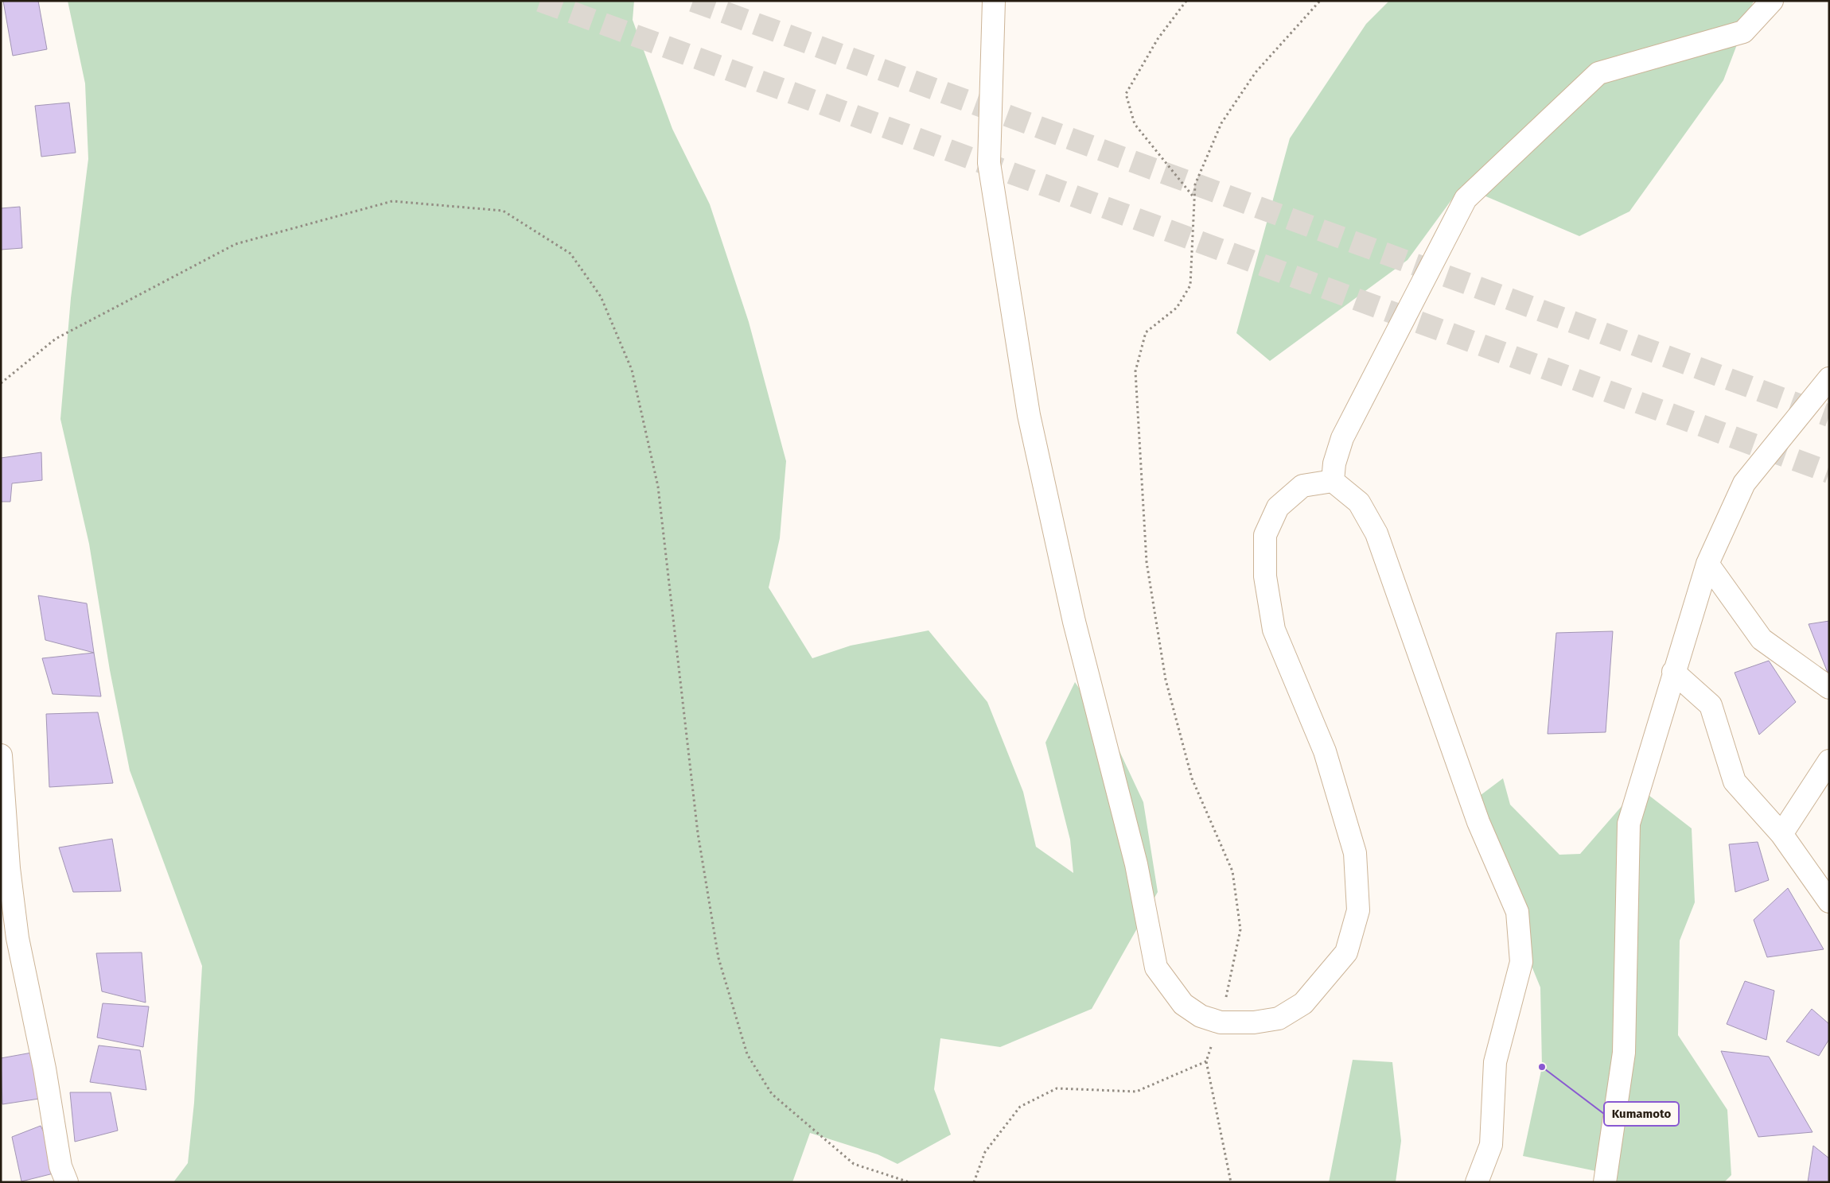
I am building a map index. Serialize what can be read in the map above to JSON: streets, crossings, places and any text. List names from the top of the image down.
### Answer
{
  "places": ["Kumamoto"]
}
